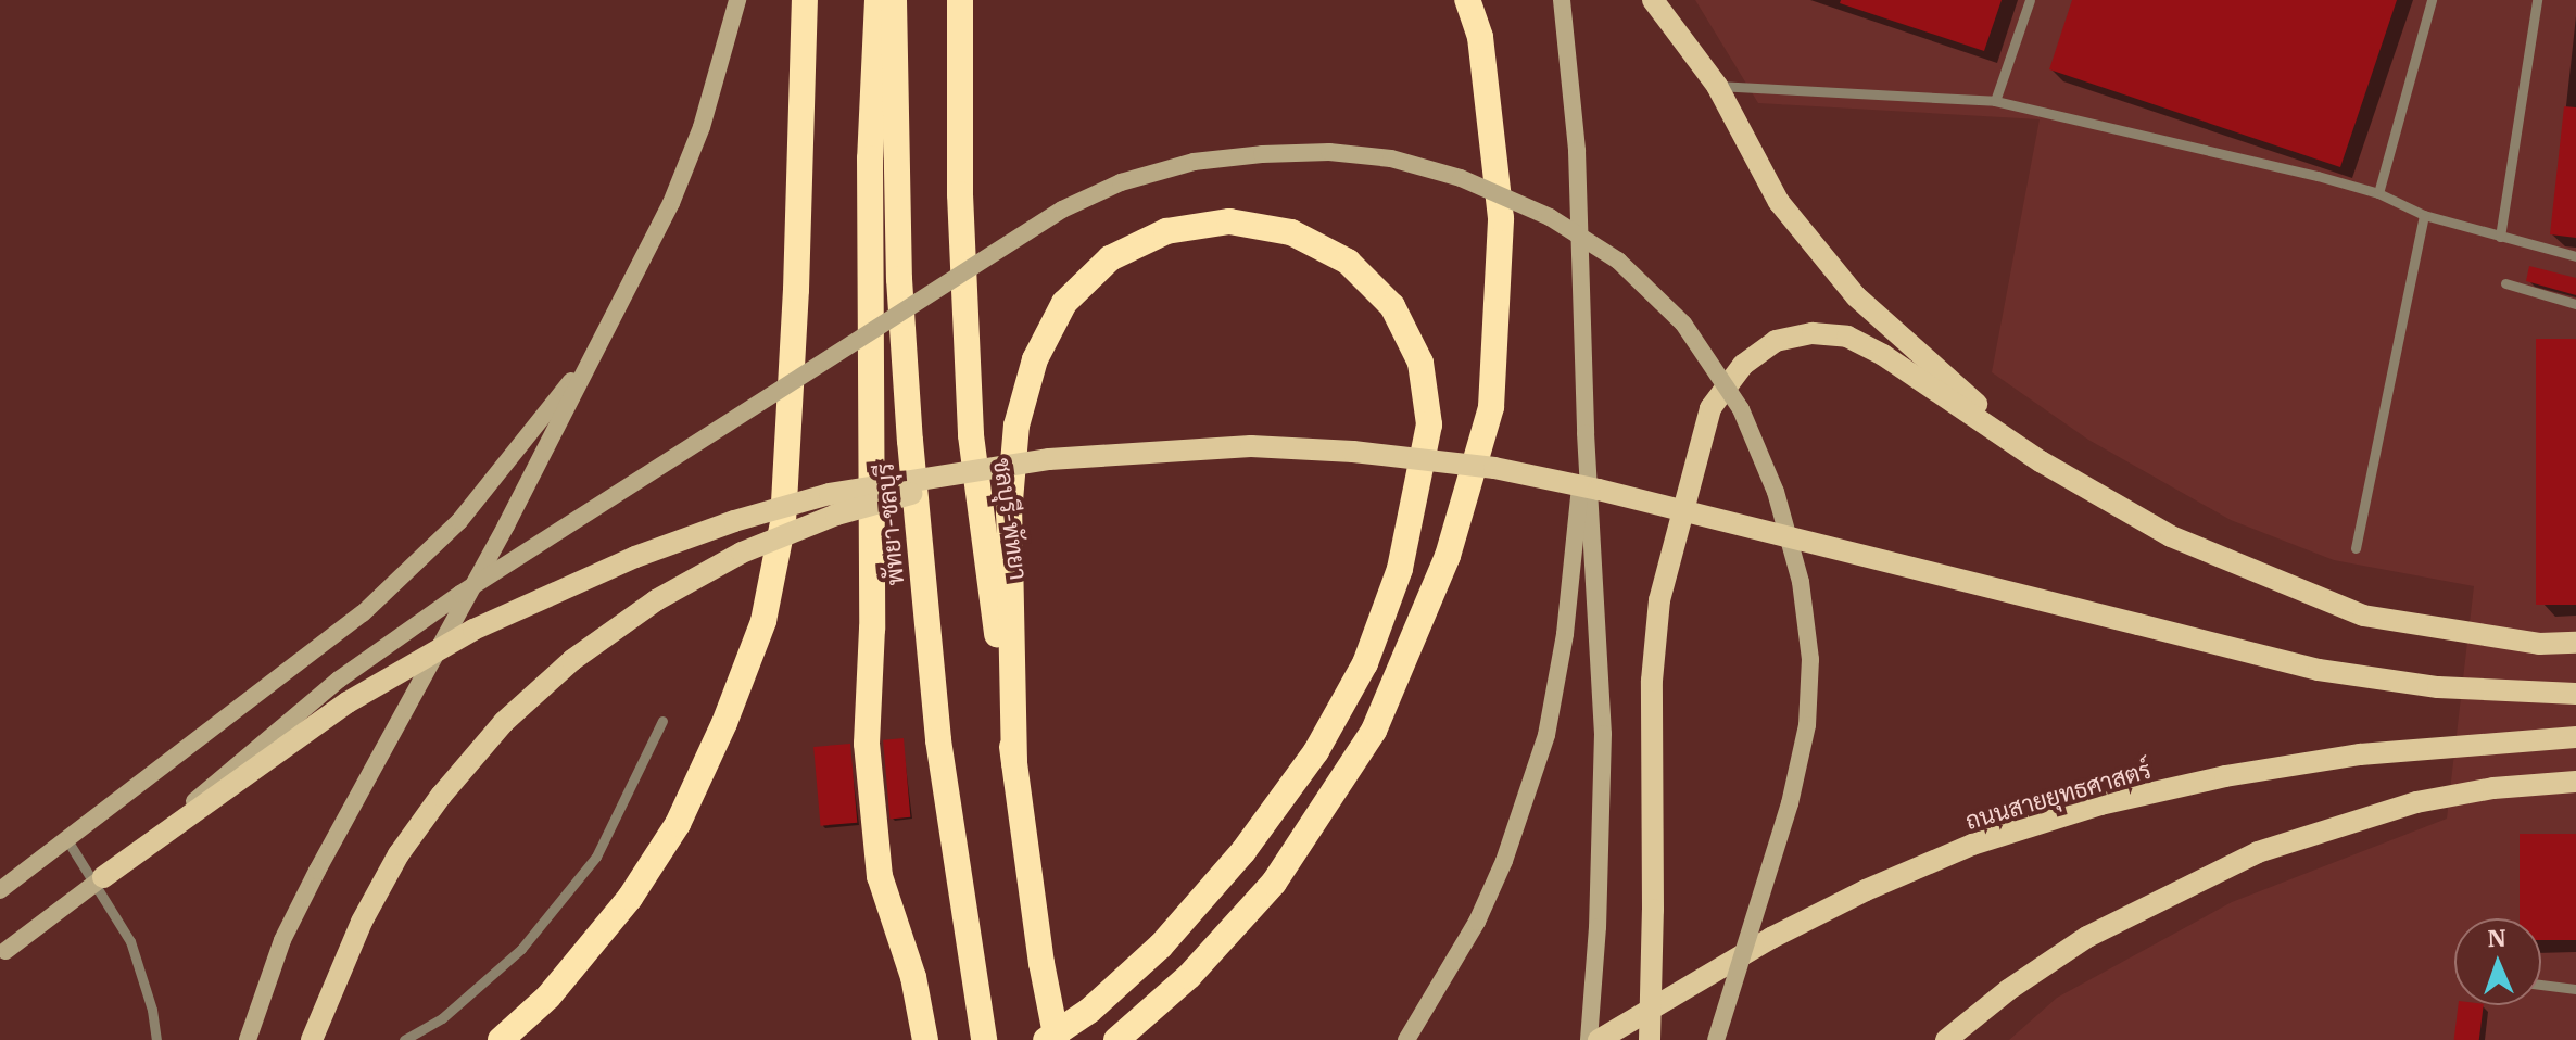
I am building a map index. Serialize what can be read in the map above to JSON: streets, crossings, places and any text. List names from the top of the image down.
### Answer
{
  "streets": {
    "highway": ["ชลบุรี-พัทยา", "พัทยา-ชลบุรี"],
    "main road": ["ถนนสายยุทธศาสตร์"]
  },
  "north": "top"
}
